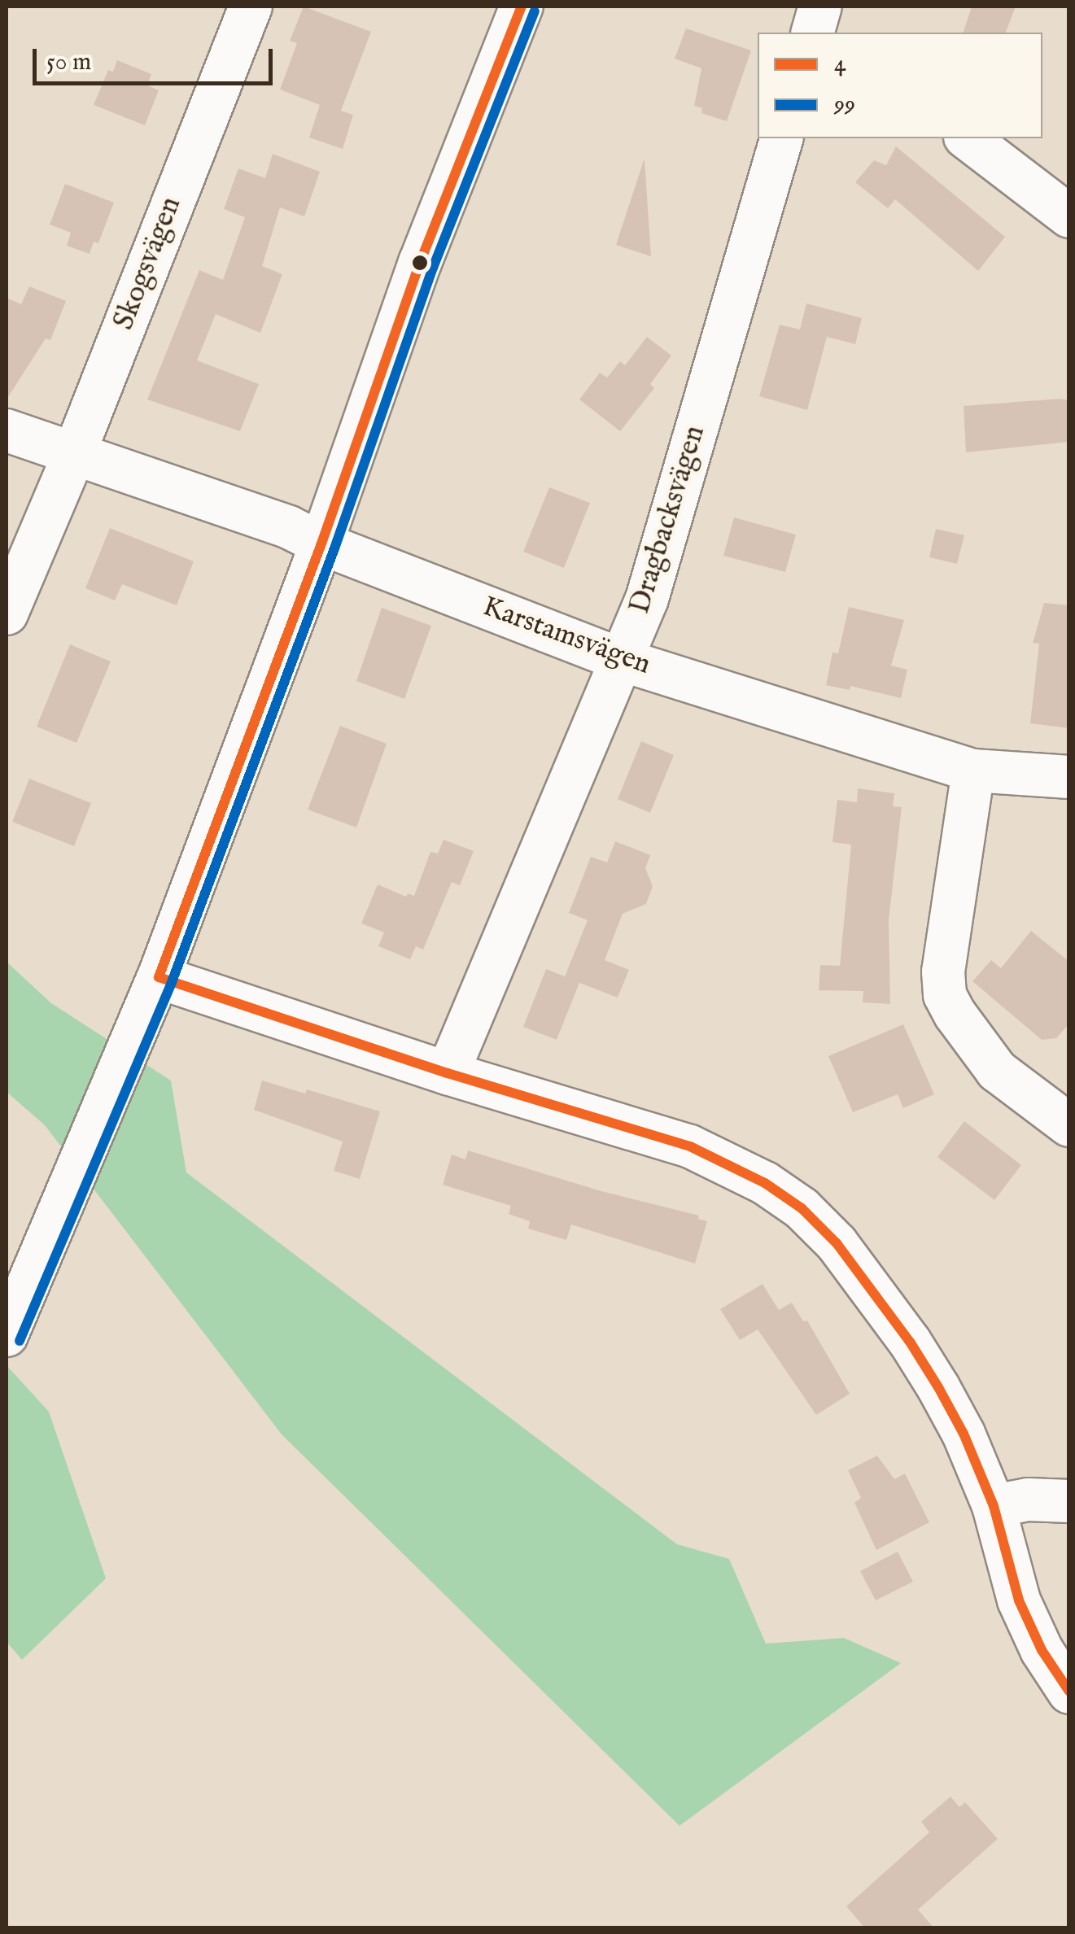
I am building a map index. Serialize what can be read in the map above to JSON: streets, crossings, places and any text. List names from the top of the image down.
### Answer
{
  "streets": {
    "street": ["Skogsvägen", "Dragbacksvägen", "Karstamsvägen"]
  },
  "crossings": [
    ["Skogsvägen", "Karstamsvägen"],
    ["Dragbacksvägen", "Karstamsvägen"]
  ],
  "lines": ["transit line 4", "transit line 99"],
  "legend": ["4", "99"],
  "scale_bar": "50 m"
}
